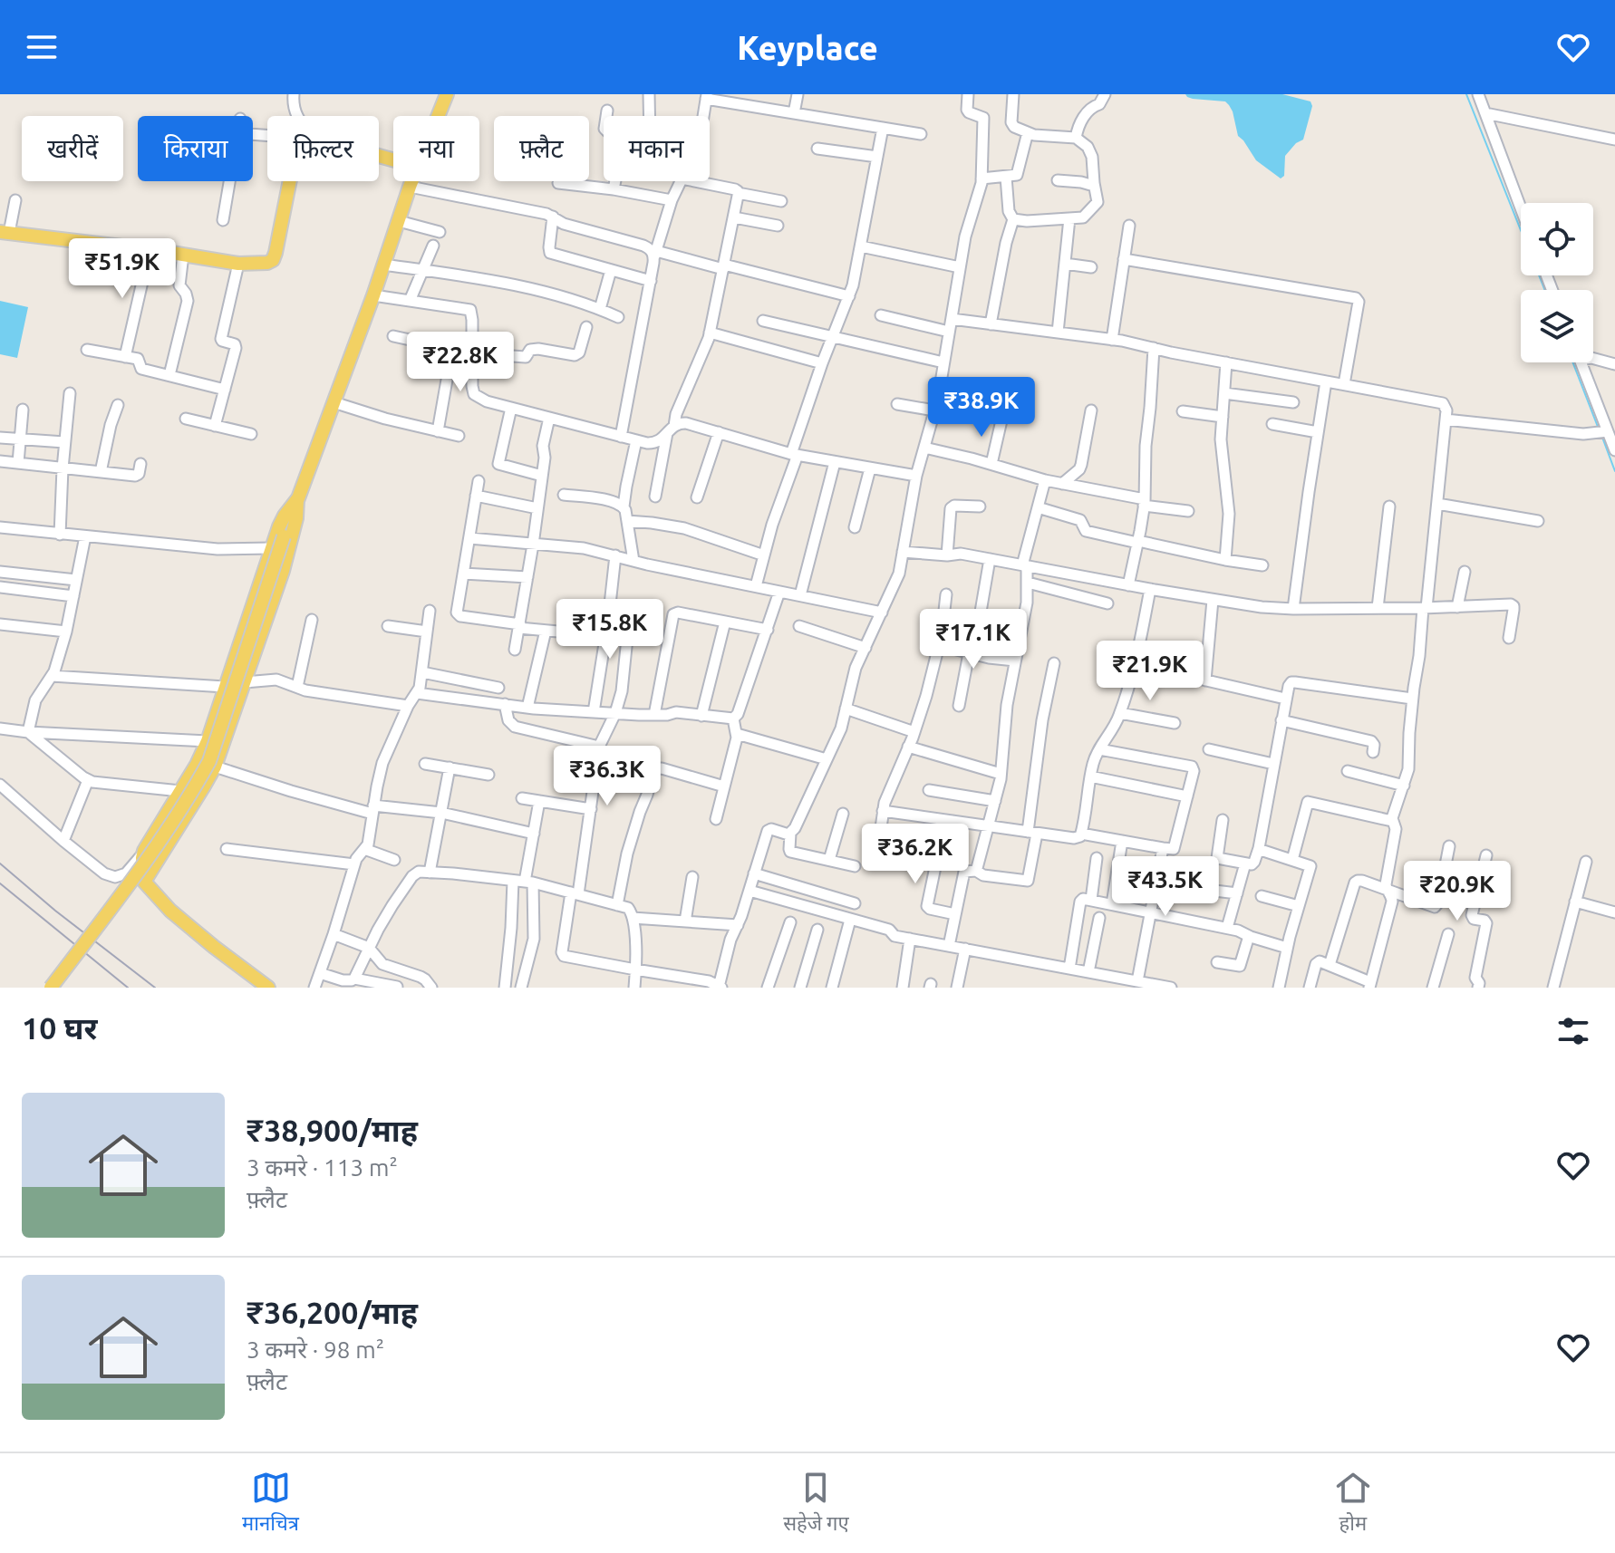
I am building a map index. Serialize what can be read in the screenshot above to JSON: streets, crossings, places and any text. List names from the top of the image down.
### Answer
{
  "page": {
    "header": "Keyplace",
    "chip": [
      "खरीदें",
      "किराया",
      "फ़िल्टर",
      "नया",
      "फ़्लैट",
      "मकान"
    ],
    "price": [
      "₹51.9K",
      "₹22.8K",
      "₹38.9K",
      "₹15.8K",
      "₹17.1K",
      "₹21.9K",
      "₹36.3K",
      "₹36.2K",
      "₹43.5K",
      "₹20.9K"
    ],
    "heading": "10 घर",
    "list": [
      {
        "name": "₹38,900/माह",
        "note": "3 कमरे · 113 m² · फ़्लैट"
      },
      {
        "name": "₹36,200/माह",
        "note": "3 कमरे · 98 m² · फ़्लैट"
      }
    ],
    "tabs": ["मानचित्र", "सहेजे गए", "होम"]
  }
}
